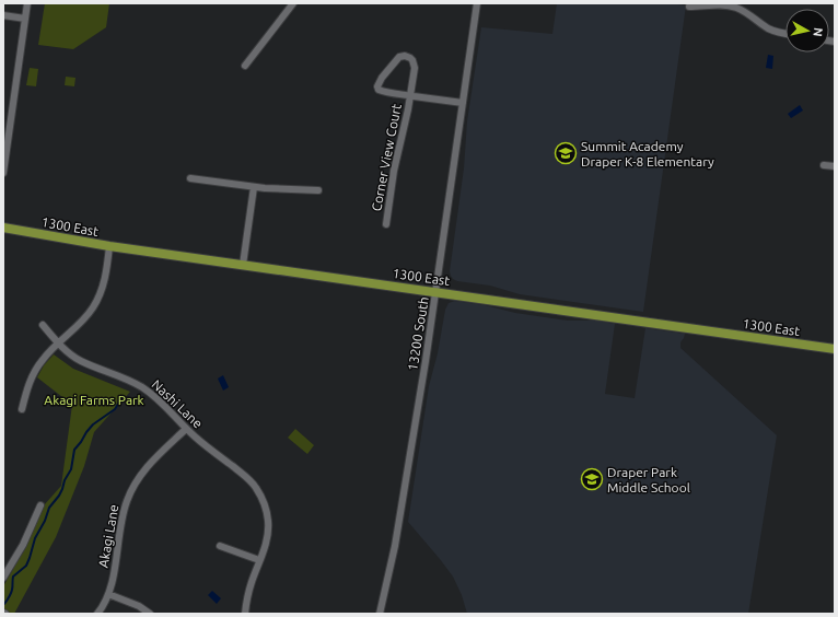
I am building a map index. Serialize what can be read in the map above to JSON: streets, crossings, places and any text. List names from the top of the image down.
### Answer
{
  "streets": {
    "main road": ["1300 East"],
    "street": [
      "Corner View Court",
      "13200 South",
      "Nashi Lane",
      "Akagi Lane"
    ]
  },
  "crossings": [
    ["1300 East", "13200 South"],
    ["Nashi Lane", "Akagi Lane"]
  ],
  "parks": ["Akagi Farms Park"],
  "places": {
    "school or university": ["Summit Academy Draper K-8 Elementary", "Draper Park Middle School"]
  },
  "north": "right"
}
